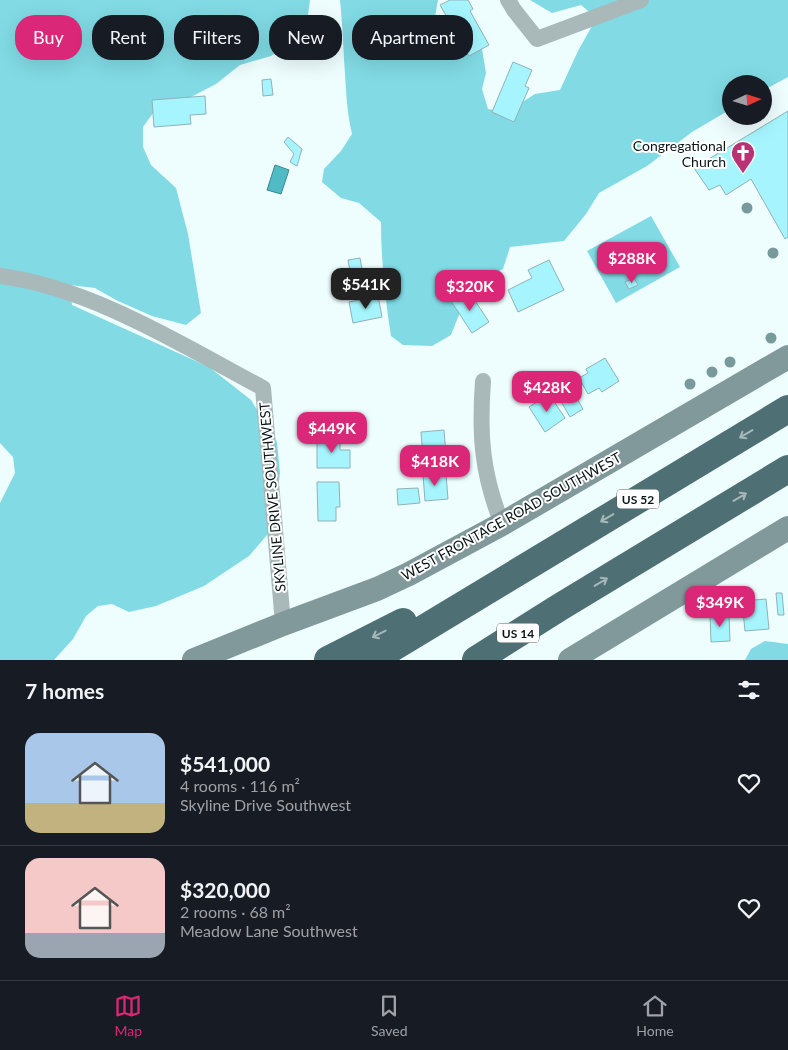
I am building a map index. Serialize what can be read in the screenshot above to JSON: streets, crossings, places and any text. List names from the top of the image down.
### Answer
{
  "streets": {
    "highway": ["US 52", "US 14"],
    "street": ["SKYLINE DRIVE SOUTHWEST", "WEST FRONTAGE ROAD SOUTHWEST"]
  },
  "crossings": [
    ["SKYLINE DRIVE SOUTHWEST", "WEST FRONTAGE ROAD SOUTHWEST"]
  ],
  "places": {
    "church": ["Congregational Church"]
  },
  "north": "right",
  "page": {
    "chip": [
      "Buy",
      "Rent",
      "Filters",
      "New",
      "Apartment"
    ],
    "price": [
      "$288K",
      "$541K",
      "$320K",
      "$428K",
      "$449K",
      "$418K",
      "$349K"
    ],
    "heading": "7 homes",
    "list": [
      {
        "name": "$541,000",
        "note": "4 rooms · 116 m² · Skyline Drive Southwest"
      },
      {
        "name": "$320,000",
        "note": "2 rooms · 68 m² · Meadow Lane Southwest"
      }
    ],
    "tabs": ["Map", "Saved", "Home"]
  }
}
